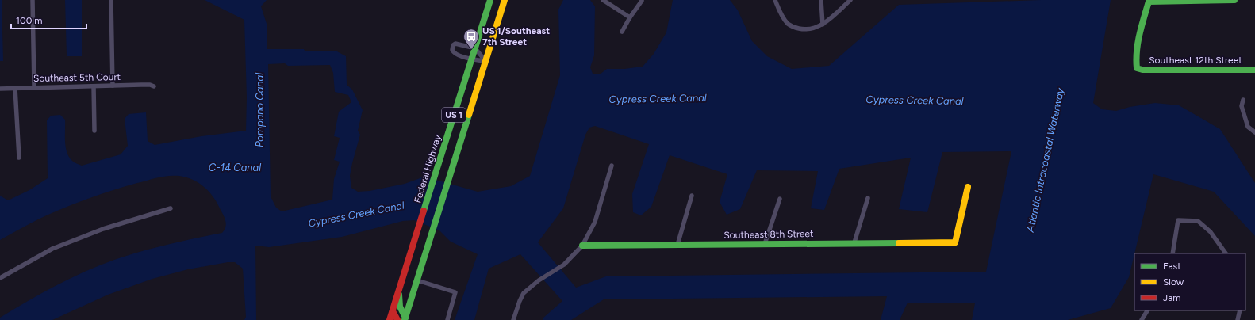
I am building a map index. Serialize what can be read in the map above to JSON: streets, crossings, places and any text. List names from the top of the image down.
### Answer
{
  "streets": {
    "main road": [
      "Southeast 12th Street",
      "US 1",
      "Federal Highway",
      "Southeast 8th Street"
    ],
    "street": ["Southeast 5th Court"]
  },
  "water": [
    "Cypress Creek Canal",
    "Pompano Canal",
    "Atlantic Intracoastal Waterway",
    "C-14 Canal"
  ],
  "places": {
    "bus stop": ["US 1/Southeast 7th Street"]
  },
  "legend": ["Fast", "Slow", "Jam"],
  "scale_bar": "100 m"
}
